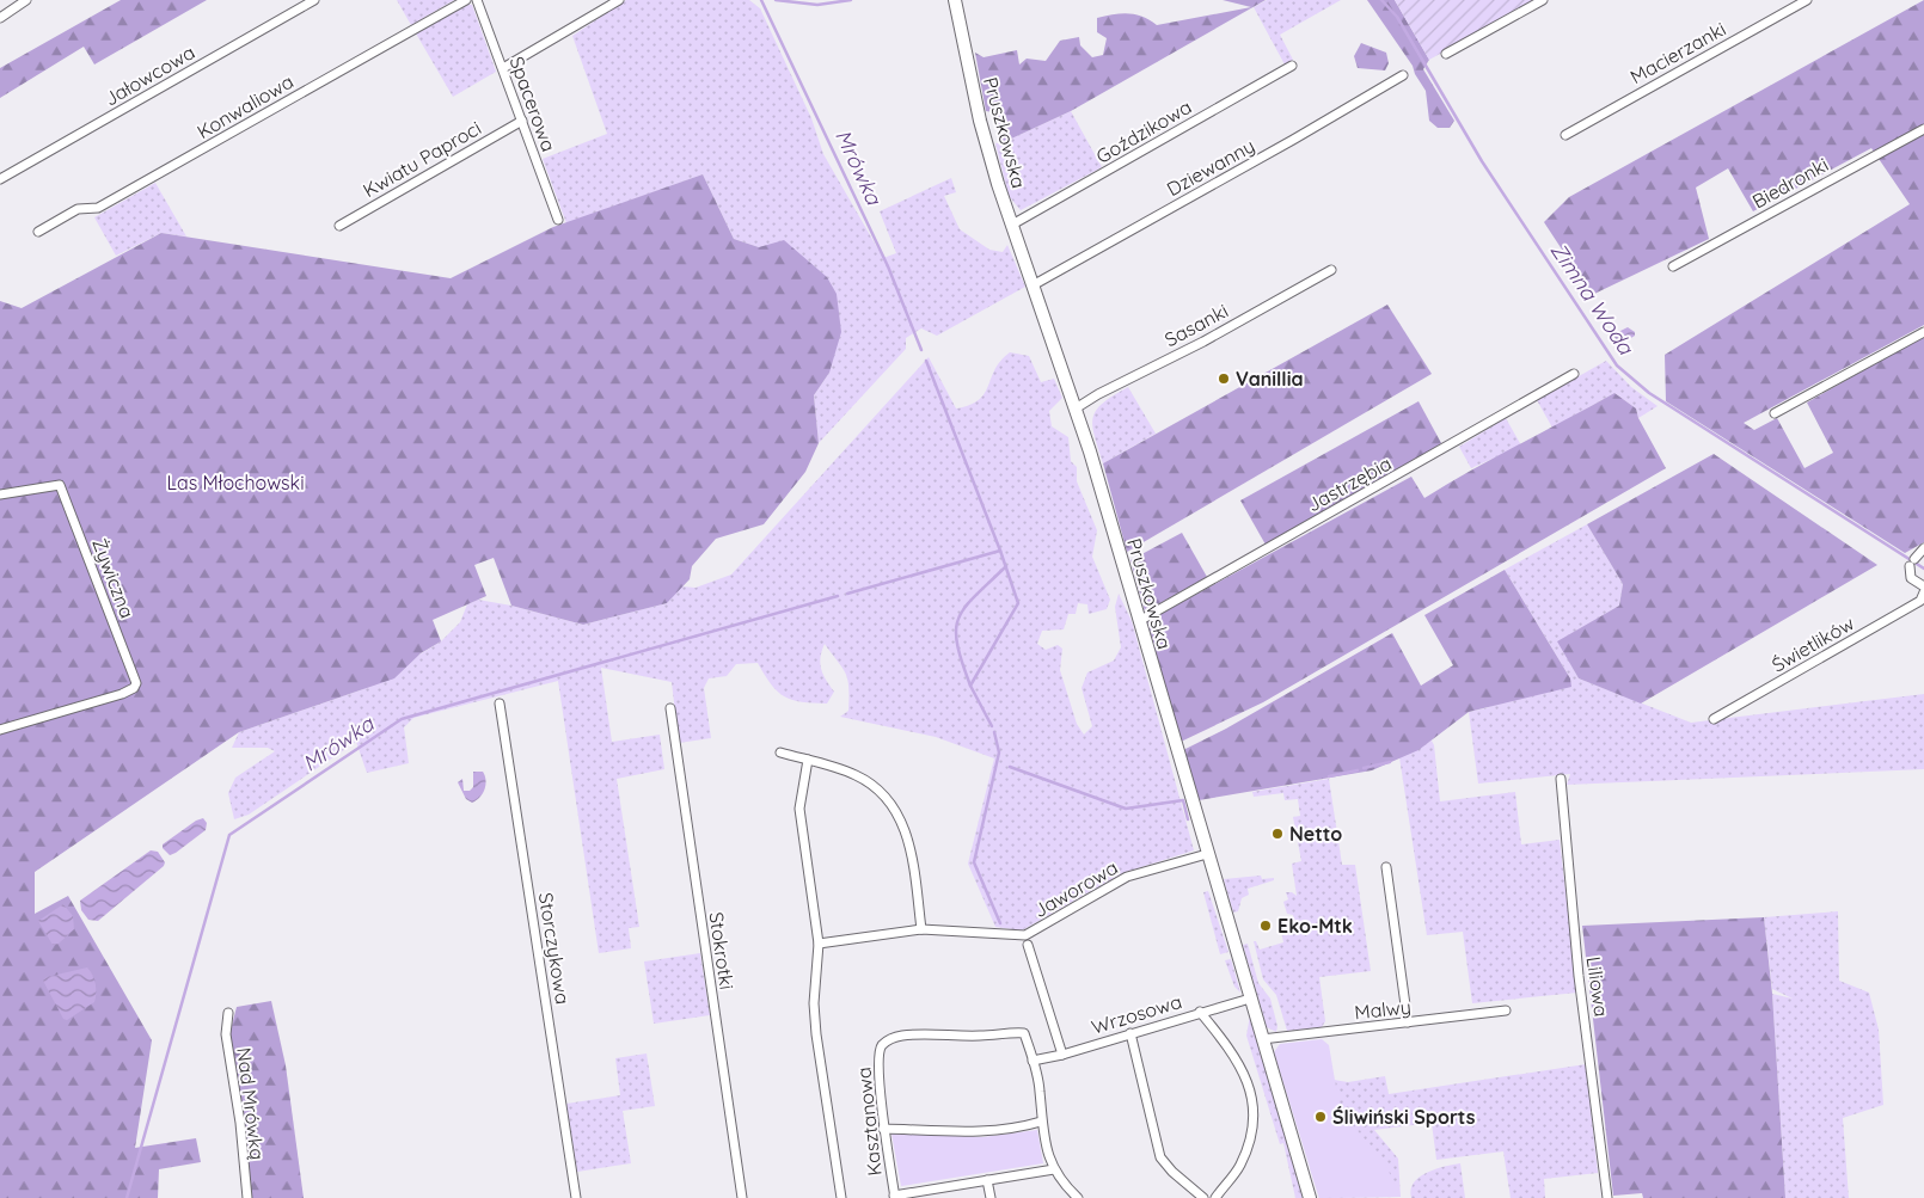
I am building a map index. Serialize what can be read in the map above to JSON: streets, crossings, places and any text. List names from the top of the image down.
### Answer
{
  "streets": {
    "street": [
      "Macierzanki",
      "Jałowcowa",
      "Spacerowa",
      "Konwaliowa",
      "Goździkowa",
      "Pruszkowska",
      "Kwiatu Paproci",
      "Dziewanny",
      "Biedronki",
      "Sasanki",
      "Jastrzębia",
      "Żywiczna",
      "Świetlików",
      "Jaworowa",
      "Storczykowa",
      "Stokrotki",
      "Liliowa",
      "Malwy",
      "Wrzosowa",
      "Nad Mrówką",
      "Kasztanowa"
    ]
  },
  "crossings": [
    ["Spacerowa", "Kwiatu Paproci"],
    ["Goździkowa", "Pruszkowska"],
    ["Pruszkowska", "Dziewanny"],
    ["Pruszkowska", "Sasanki"],
    ["Pruszkowska", "Jastrzębia"],
    ["Pruszkowska", "Jaworowa"],
    ["Pruszkowska", "Malwy"],
    ["Pruszkowska", "Wrzosowa"],
    ["Jaworowa", "Wrzosowa"],
    ["Wrzosowa", "Kasztanowa"]
  ],
  "water": ["Mrówka", "Zimna Woda"],
  "parks": ["Las Młochowski"],
  "places": [
    "Vanillia",
    "Netto",
    "Eko-Mtk",
    "Śliwiński Sports"
  ]
}
